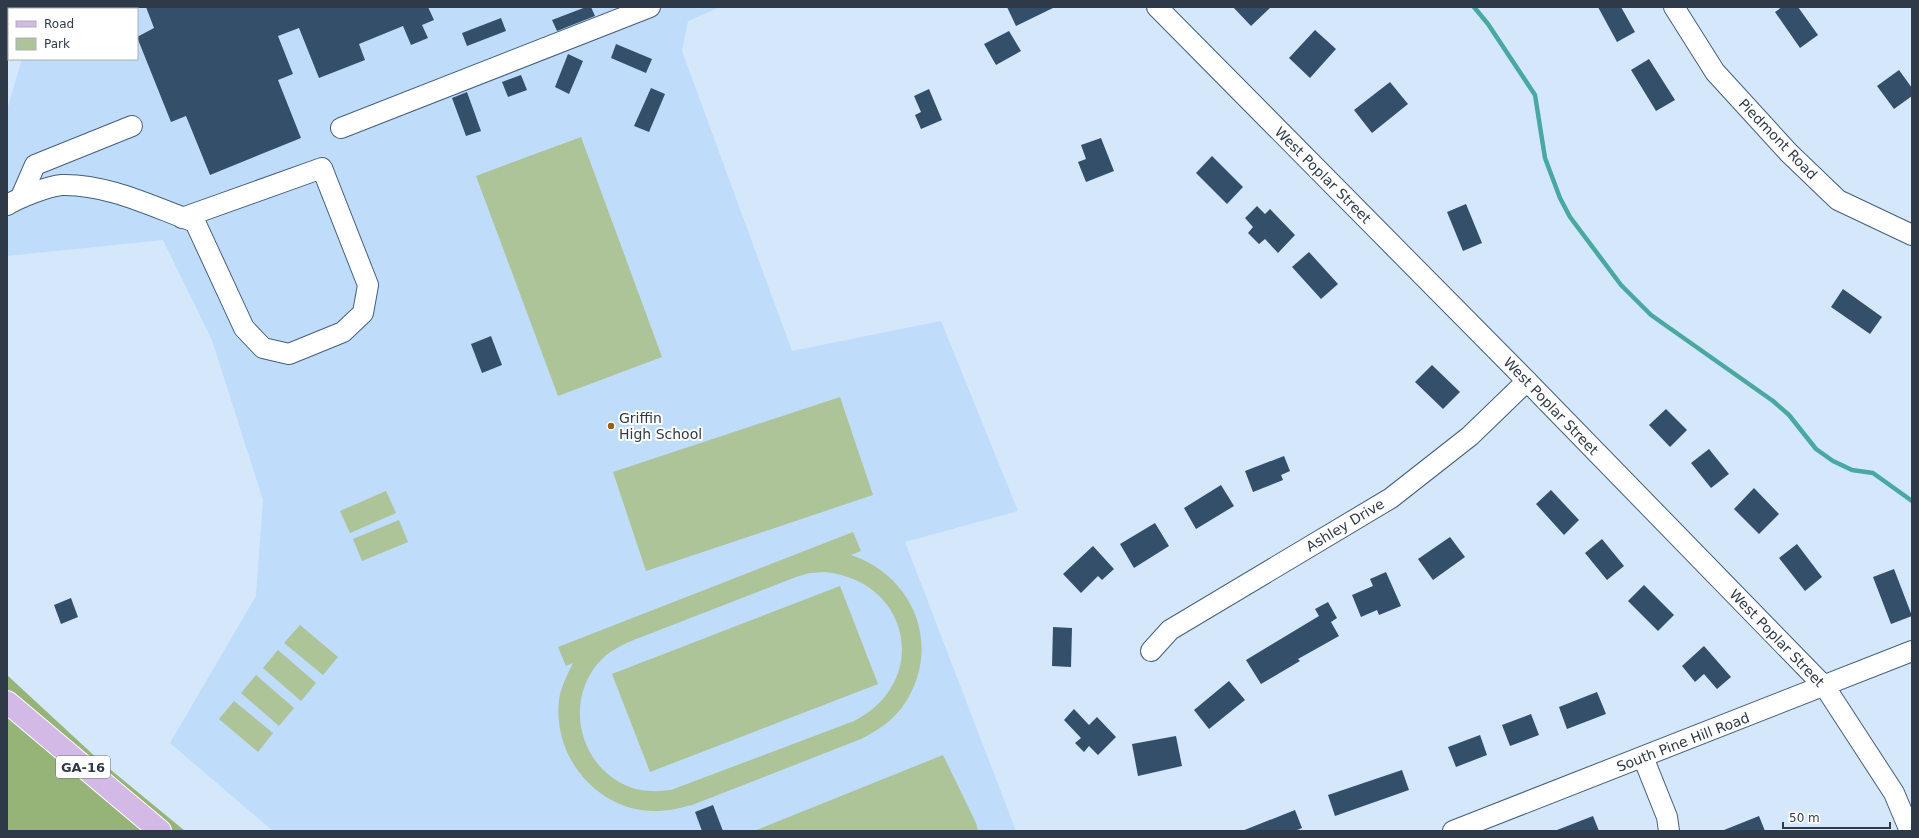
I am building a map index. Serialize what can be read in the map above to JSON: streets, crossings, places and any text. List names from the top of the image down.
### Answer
{
  "streets": {
    "main road": ["GA-16"],
    "street": [
      "Piedmont Road",
      "West Poplar Street",
      "Ashley Drive",
      "South Pine Hill Road"
    ]
  },
  "crossings": [
    ["West Poplar Street", "Ashley Drive"],
    ["West Poplar Street", "South Pine Hill Road"]
  ],
  "places": ["Griffin High School"],
  "legend": ["Road", "Park"],
  "scale_bar": "50 m"
}
